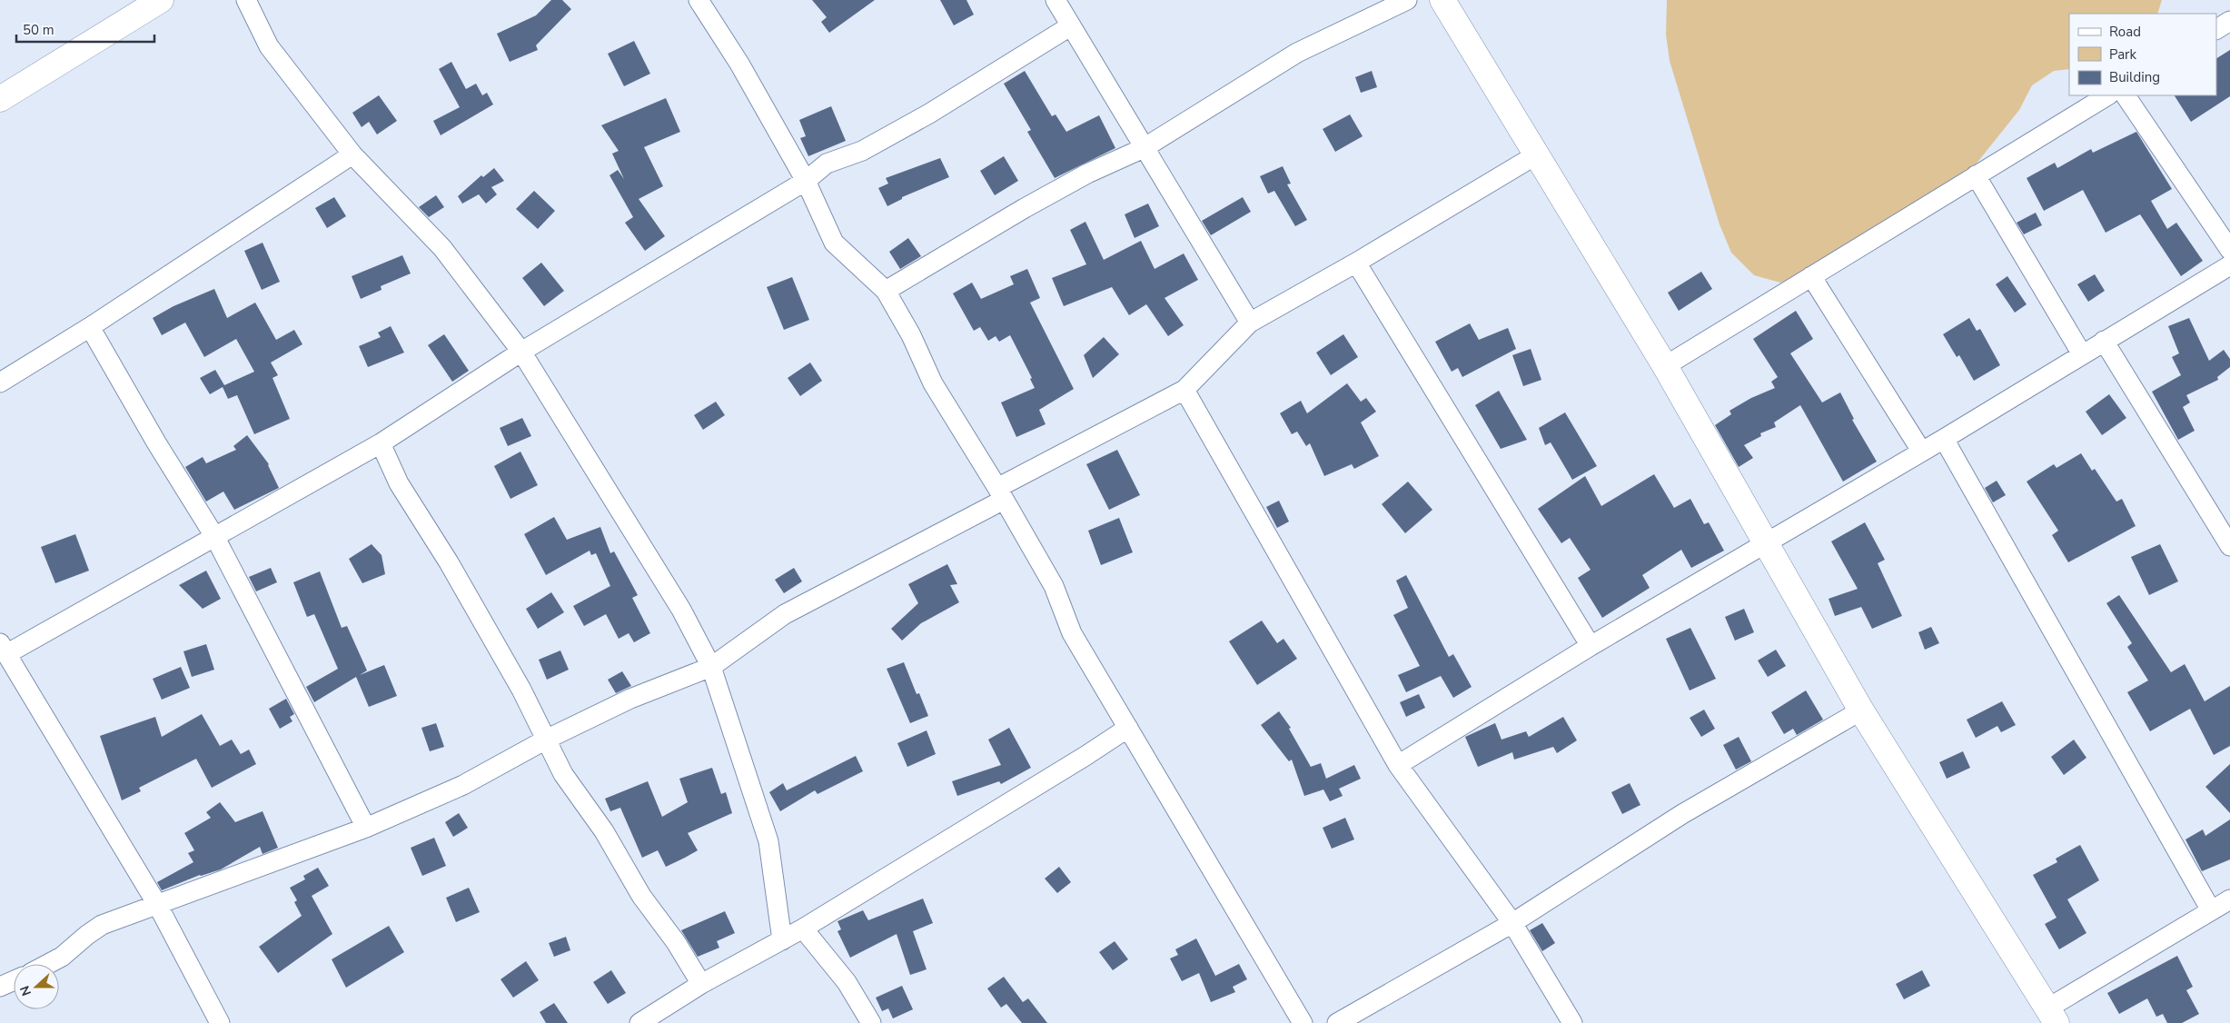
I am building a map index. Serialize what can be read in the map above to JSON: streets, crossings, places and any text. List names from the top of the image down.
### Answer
{
  "legend": ["Road", "Park", "Building"],
  "scale_bar": "50 m",
  "north": "left"
}
